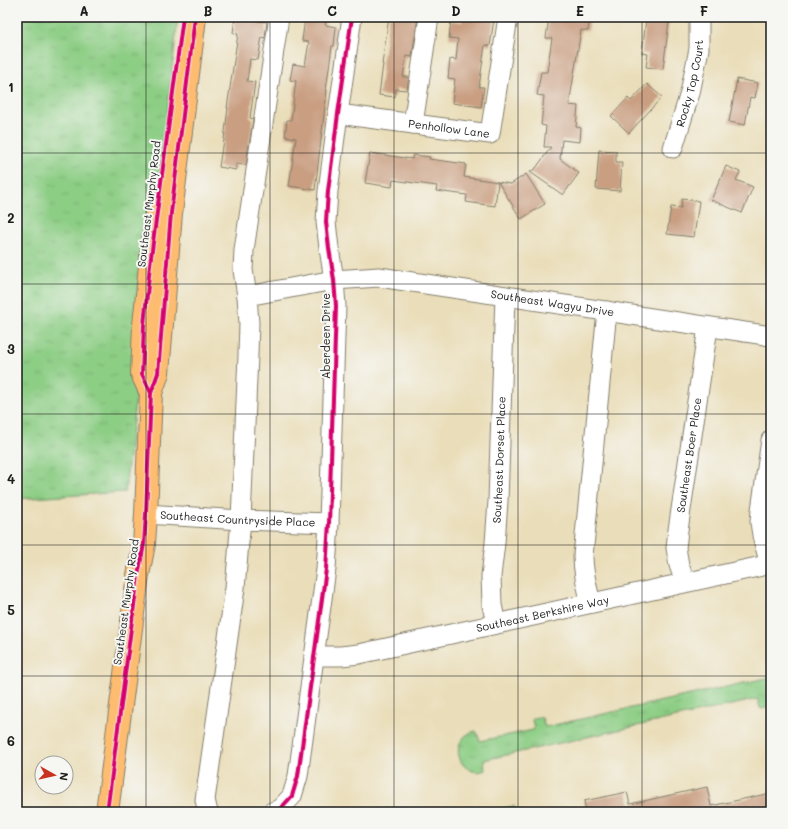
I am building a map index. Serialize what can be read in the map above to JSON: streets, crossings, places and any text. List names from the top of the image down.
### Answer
{
  "streets": {
    "main road": ["Southeast Murphy Road"],
    "street": [
      "Rocky Top Court",
      "Penhollow Lane",
      "Southeast Wagyu Drive",
      "Aberdeen Drive",
      "Southeast Boer Place",
      "Southeast Dorset Place",
      "Southeast Countryside Place",
      "Southeast Berkshire Way"
    ]
  },
  "crossings": [
    ["Penhollow Lane", "Aberdeen Drive"],
    ["Southeast Murphy Road", "Southeast Countryside Place"],
    ["Southeast Wagyu Drive", "Aberdeen Drive"],
    ["Southeast Wagyu Drive", "Southeast Boer Place"],
    ["Southeast Wagyu Drive", "Southeast Dorset Place"],
    ["Aberdeen Drive", "Southeast Countryside Place"],
    ["Aberdeen Drive", "Southeast Berkshire Way"],
    ["Southeast Boer Place", "Southeast Berkshire Way"],
    ["Southeast Dorset Place", "Southeast Berkshire Way"]
  ],
  "north": "right",
  "grid": {
    "columns": [
      "A",
      "B",
      "C",
      "D",
      "E",
      "F"
    ],
    "rows": [
      "1",
      "2",
      "3",
      "4",
      "5",
      "6"
    ]
  }
}
